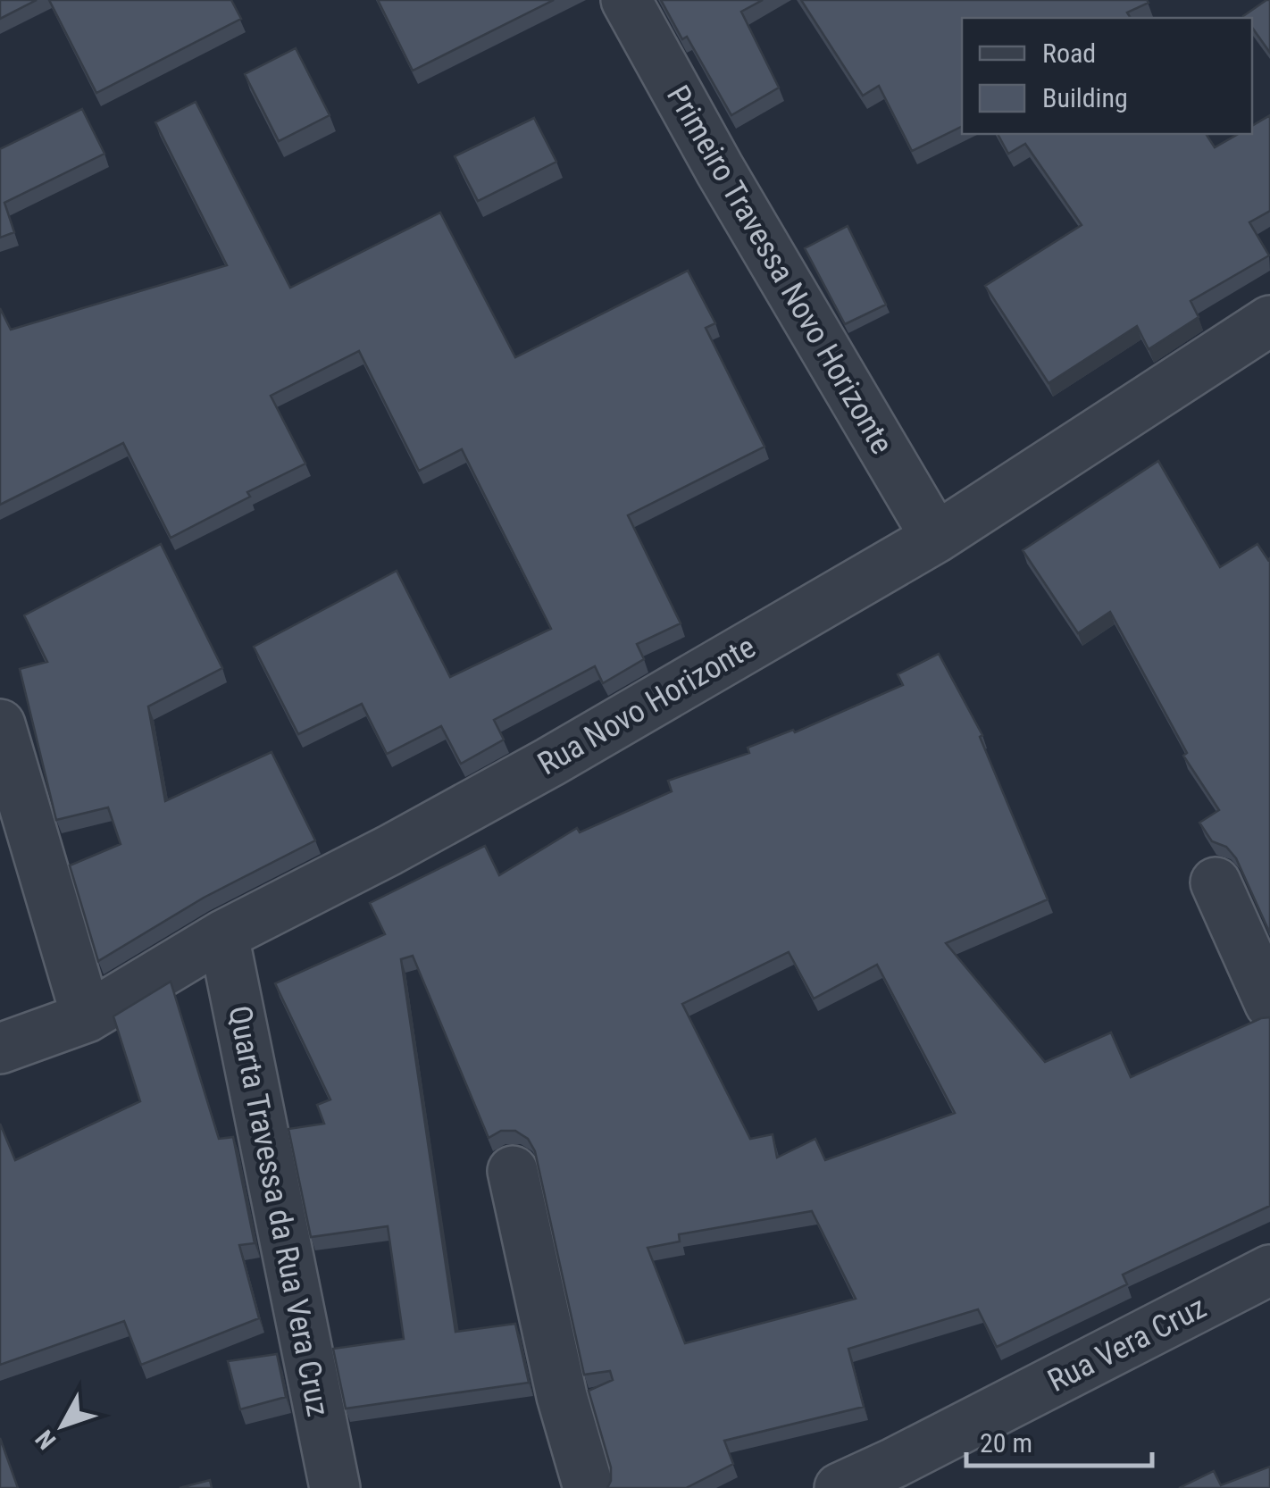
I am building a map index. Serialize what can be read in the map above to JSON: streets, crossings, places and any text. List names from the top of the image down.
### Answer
{
  "streets": {
    "street": [
      "Primeiro Travessa Novo Horizonte",
      "Rua Novo Horizonte",
      "Quarta Travessa da Rua Vera Cruz",
      "Rua Vera Cruz"
    ]
  },
  "crossings": [
    ["Primeiro Travessa Novo Horizonte", "Rua Novo Horizonte"],
    ["Rua Novo Horizonte", "Quarta Travessa da Rua Vera Cruz"]
  ],
  "legend": ["Road", "Building"],
  "scale_bar": "20 m",
  "north": "bottom left"
}
